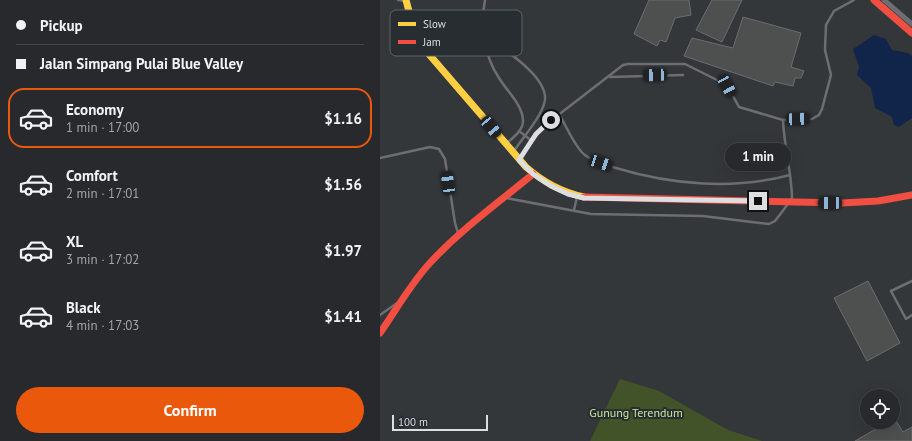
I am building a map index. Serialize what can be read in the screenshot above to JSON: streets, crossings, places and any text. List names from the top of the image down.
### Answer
{
  "parks": ["Gunung Terendum"],
  "legend": ["Slow", "Jam"],
  "scale_bar": "100 m",
  "page": {
    "banner": ["Pickup", "Jalan Simpang Pulai Blue Valley"],
    "list": [
      {
        "name": "Economy",
        "note": "1 min · 17:00",
        "value": "$1.16"
      },
      {
        "name": "Comfort",
        "note": "2 min · 17:01",
        "value": "$1.56"
      },
      {
        "name": "XL",
        "note": "3 min · 17:02",
        "value": "$1.97"
      },
      {
        "name": "Black",
        "note": "4 min · 17:03",
        "value": "$1.41"
      }
    ],
    "bubble": "1 min",
    "buttons": "Confirm",
    "scale": "100 m"
  }
}
